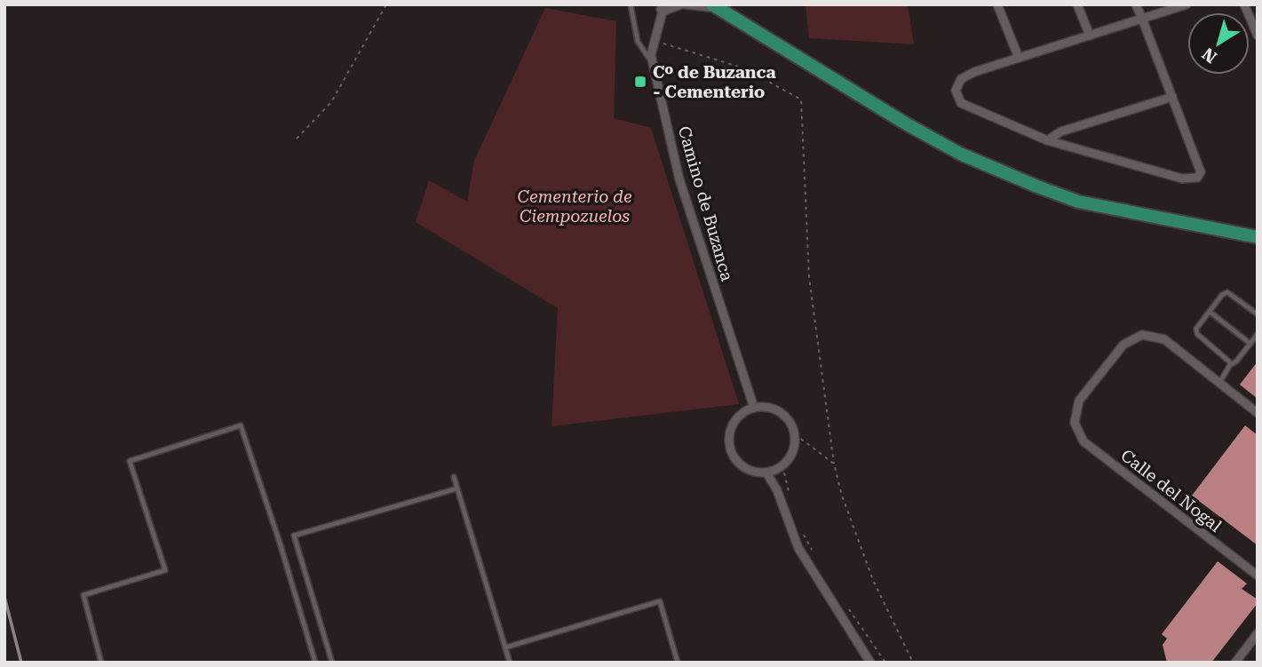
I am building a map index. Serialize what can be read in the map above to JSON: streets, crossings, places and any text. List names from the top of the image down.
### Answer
{
  "streets": {
    "street": ["Camino de Buzanca", "Calle del Nogal"]
  },
  "parks": ["Cementerio de Ciempozuelos"],
  "places": {
    "transit": ["Cº de Buzanca - Cementerio"]
  },
  "north": "bottom left"
}
